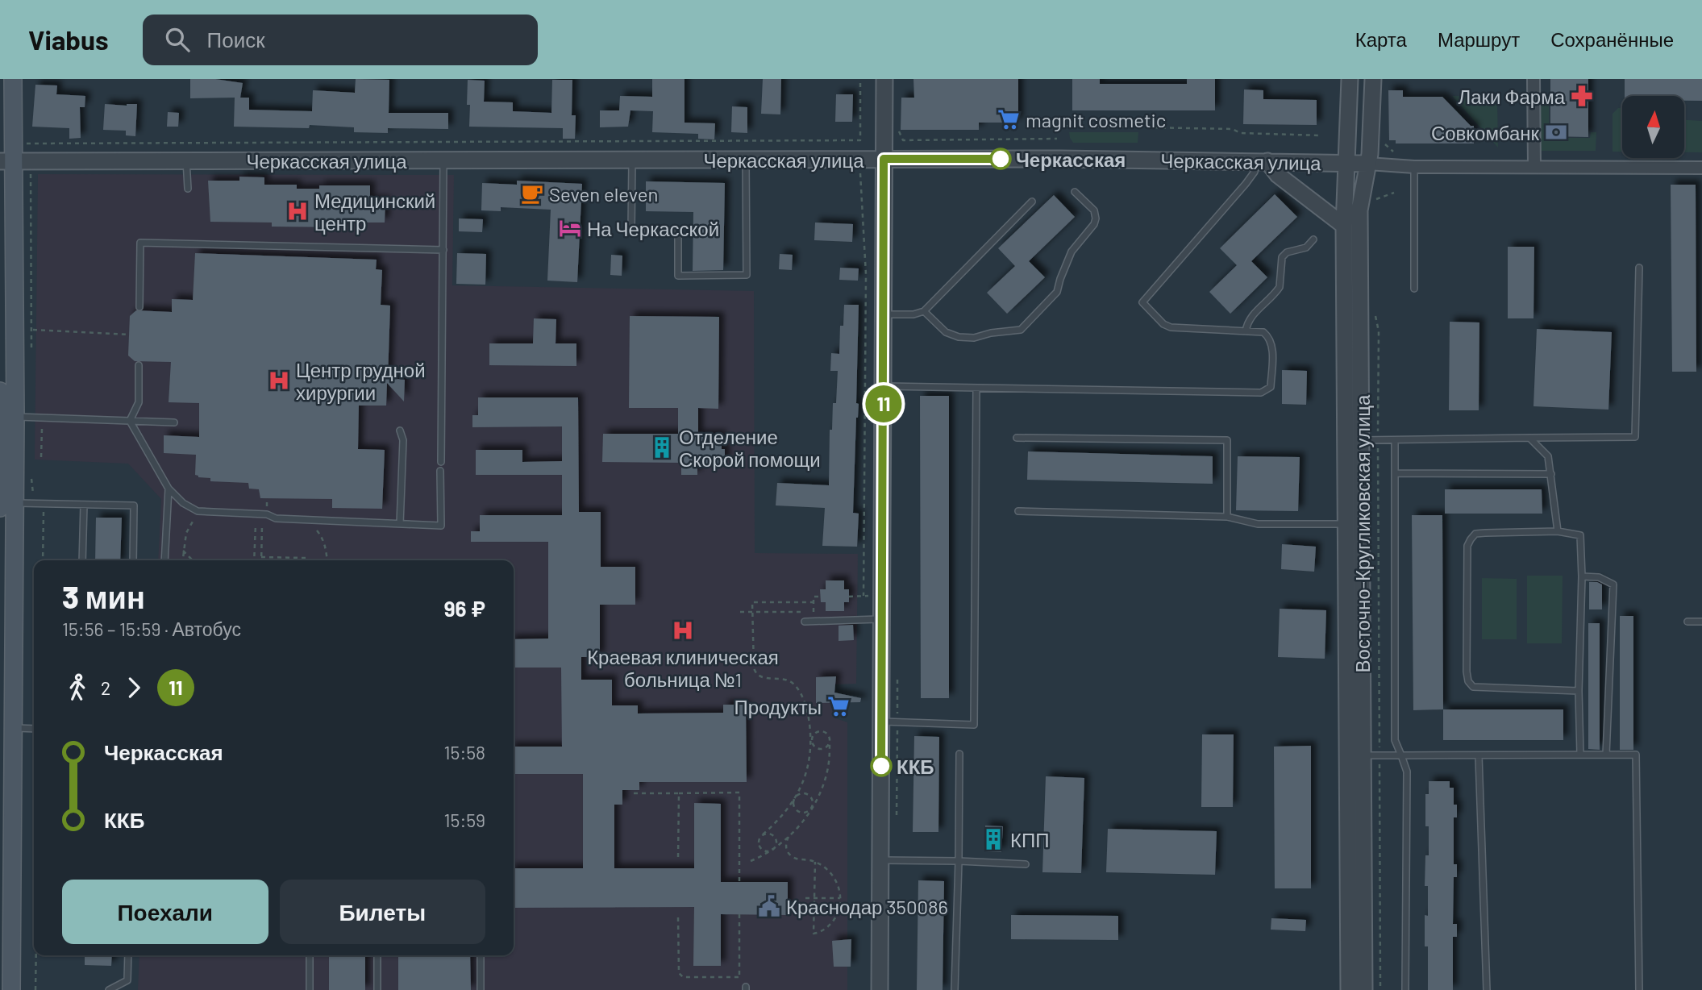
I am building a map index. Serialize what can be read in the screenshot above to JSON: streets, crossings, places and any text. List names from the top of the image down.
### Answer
{
  "streets": {
    "street": ["Черкасская улица", "Восточно-Кругликовская улица"]
  },
  "crossings": [
    ["Черкасская улица", "Восточно-Кругликовская улица"]
  ],
  "places": {
    "pharmacy": ["Лаки Фарма"],
    "supermarket": ["magnit cosmetic", "Продукты"],
    "bank": ["Совкомбанк"],
    "other": ["Черкасская", "ККБ"],
    "cafe": ["Seven eleven"],
    "hospital": ["Медицинский центр", "Центр грудной хирургии", "Краевая клиническая больница №1"],
    "hotel": ["На Черкасской"],
    "building": ["Отделение Скорой помощи", "КПП"],
    "public building": ["Краснодар 350086"]
  },
  "lines": ["bus line 11"],
  "north": "top",
  "page": {
    "header": "Viabus",
    "search": "Поиск",
    "nav": ["Карта", "Маршрут", "Сохранённые"],
    "on_map": "11",
    "heading": ["3 мин", "15:56 – 15:59 · Автобус", "96 ₽"],
    "legs": ["2", "11"],
    "list": [
      {
        "name": "Черкасская",
        "value": "15:58"
      },
      {
        "name": "ККБ",
        "value": "15:59"
      }
    ],
    "buttons": ["Поехали", "Билеты"]
  }
}
